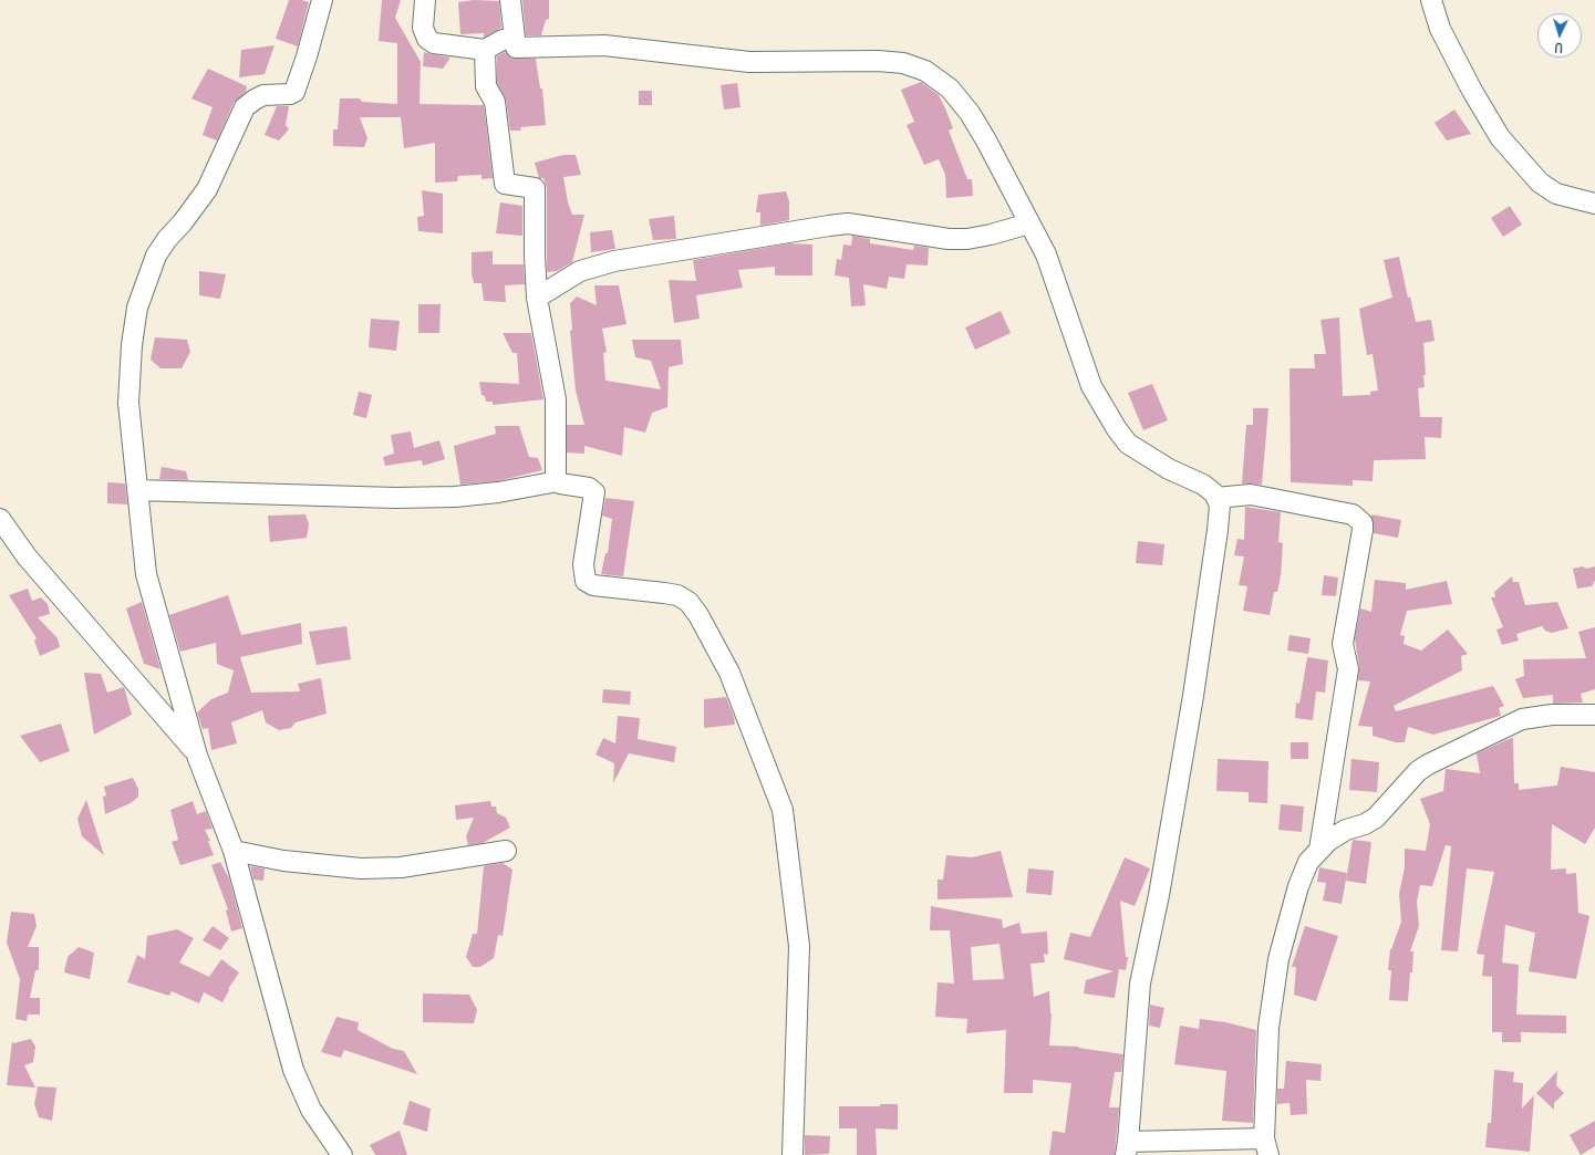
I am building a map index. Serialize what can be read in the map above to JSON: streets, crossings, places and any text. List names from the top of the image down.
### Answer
{
  "north": "bottom"
}
